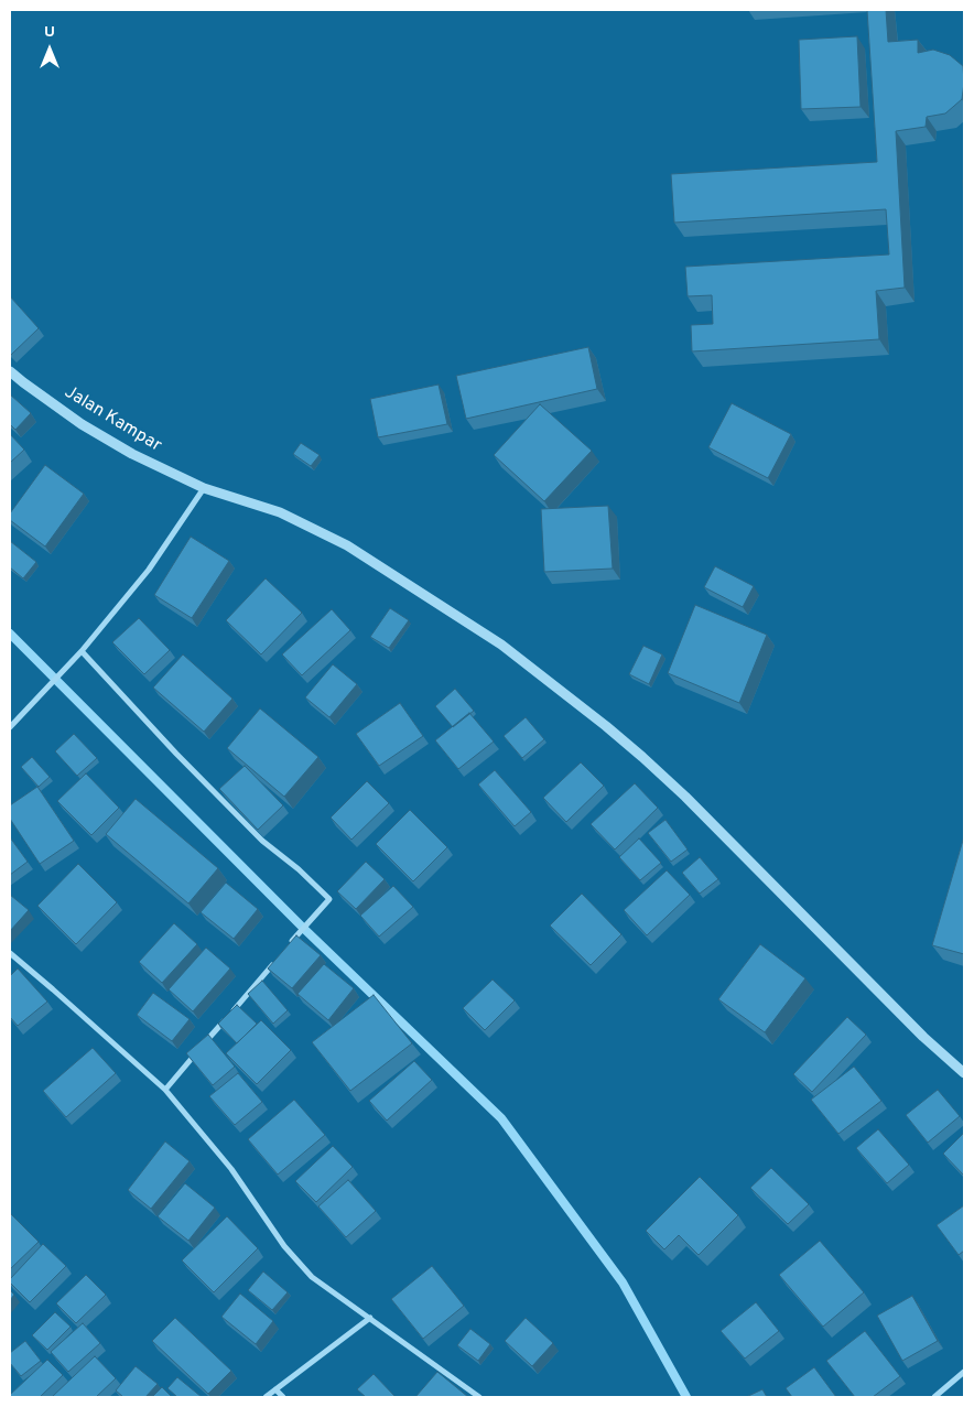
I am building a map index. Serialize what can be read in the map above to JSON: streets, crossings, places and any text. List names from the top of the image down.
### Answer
{
  "streets": {
    "street": ["Jalan Kampar"]
  },
  "north": "top"
}
